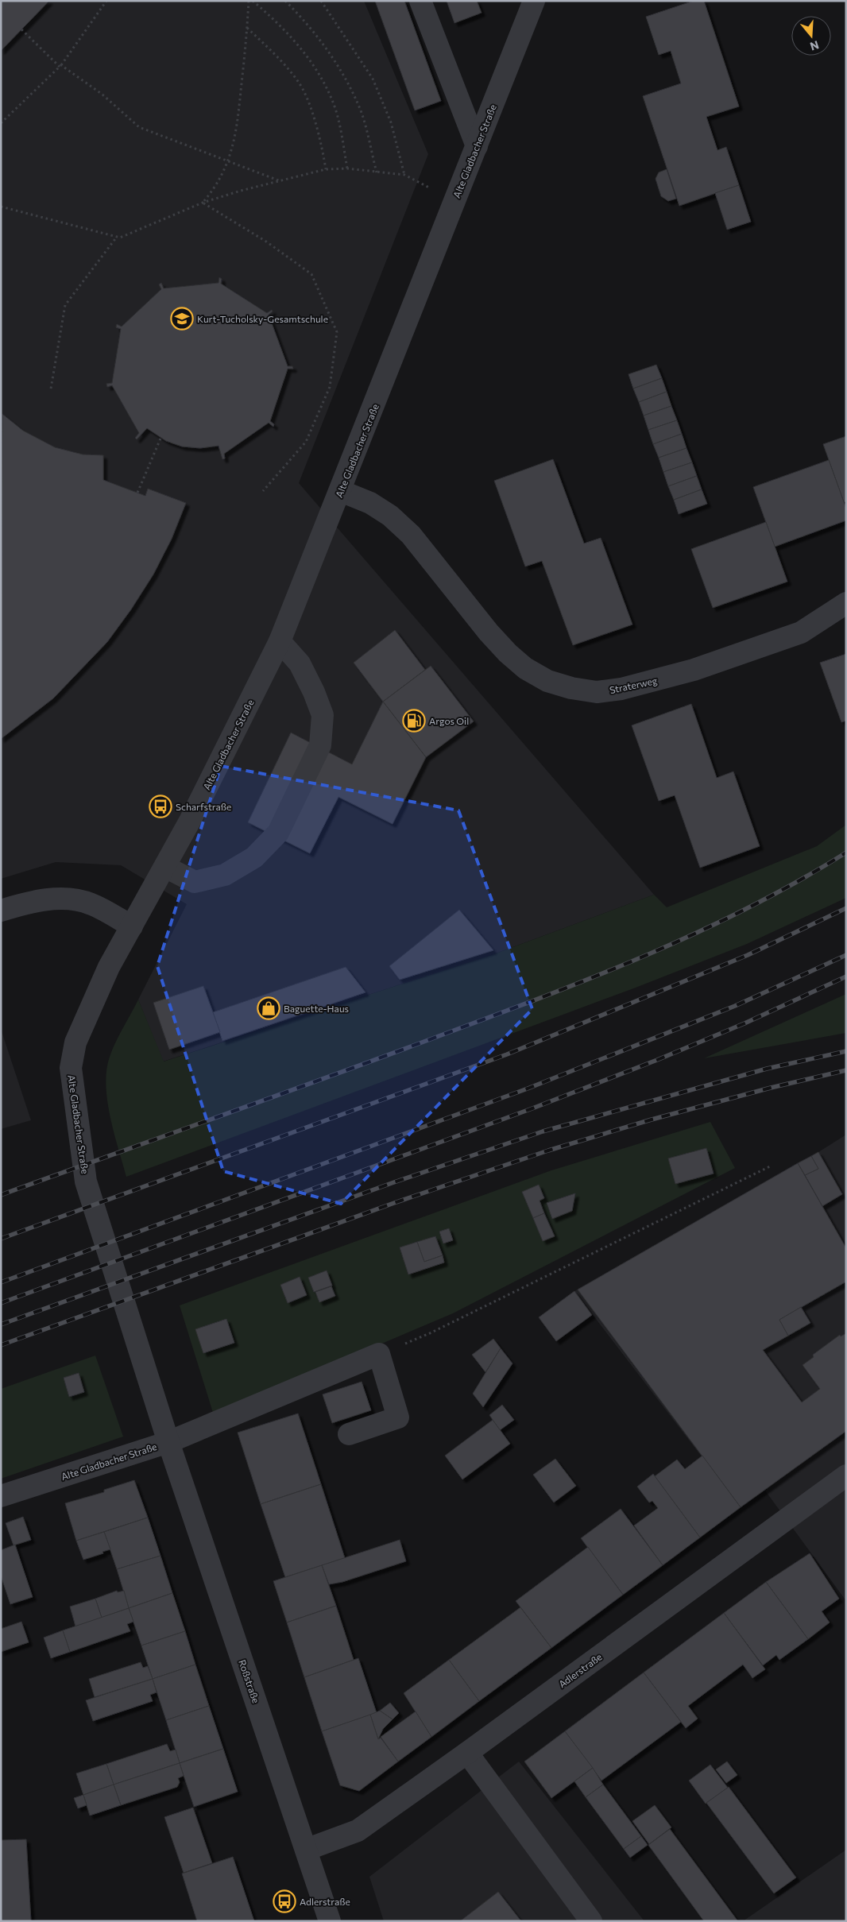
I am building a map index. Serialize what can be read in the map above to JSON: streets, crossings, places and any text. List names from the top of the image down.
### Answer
{
  "streets": {
    "street": [
      "Alte Gladbacher Straße",
      "Straterweg",
      "Adlerstraße",
      "Roßstraße"
    ]
  },
  "crossings": [
    ["Alte Gladbacher Straße", "Straterweg"],
    ["Alte Gladbacher Straße", "Roßstraße"],
    ["Adlerstraße", "Roßstraße"]
  ],
  "places": {
    "school or university": ["Kurt-Tucholsky-Gesamtschule"],
    "fuel station": ["Argos Oil"],
    "bus stop": ["Scharfstraße", "Adlerstraße"],
    "shop": ["Baguette-Haus"]
  },
  "north": "bottom"
}
